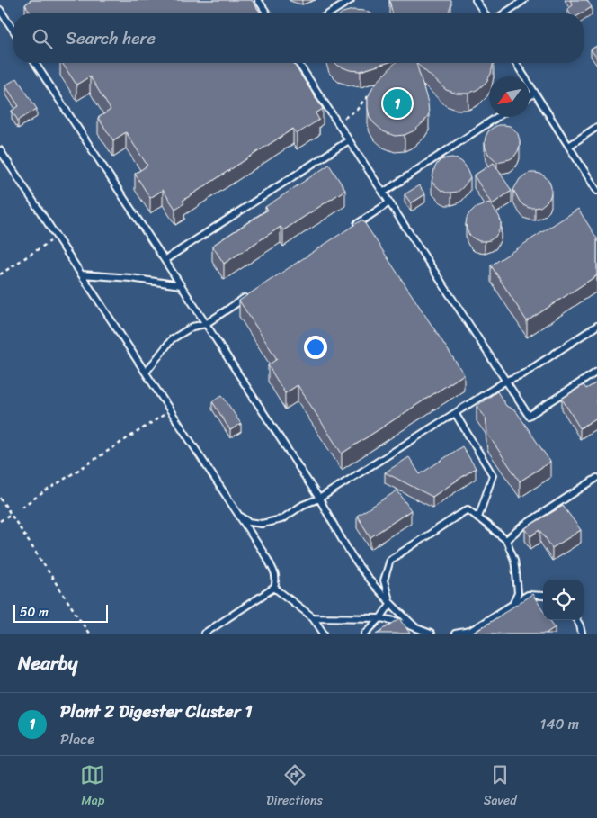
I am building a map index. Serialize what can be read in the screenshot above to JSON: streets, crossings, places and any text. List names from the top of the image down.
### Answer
{
  "scale_bar": "50 m",
  "north": "bottom left",
  "page": {
    "search": "Search here",
    "pins": "1",
    "scale": "50 m",
    "heading": "Nearby",
    "list": [
      {
        "mark": "1",
        "name": "Plant 2 Digester Cluster 1",
        "note": "Place",
        "value": "140 m"
      }
    ],
    "nav": ["Map", "Directions", "Saved"]
  }
}
